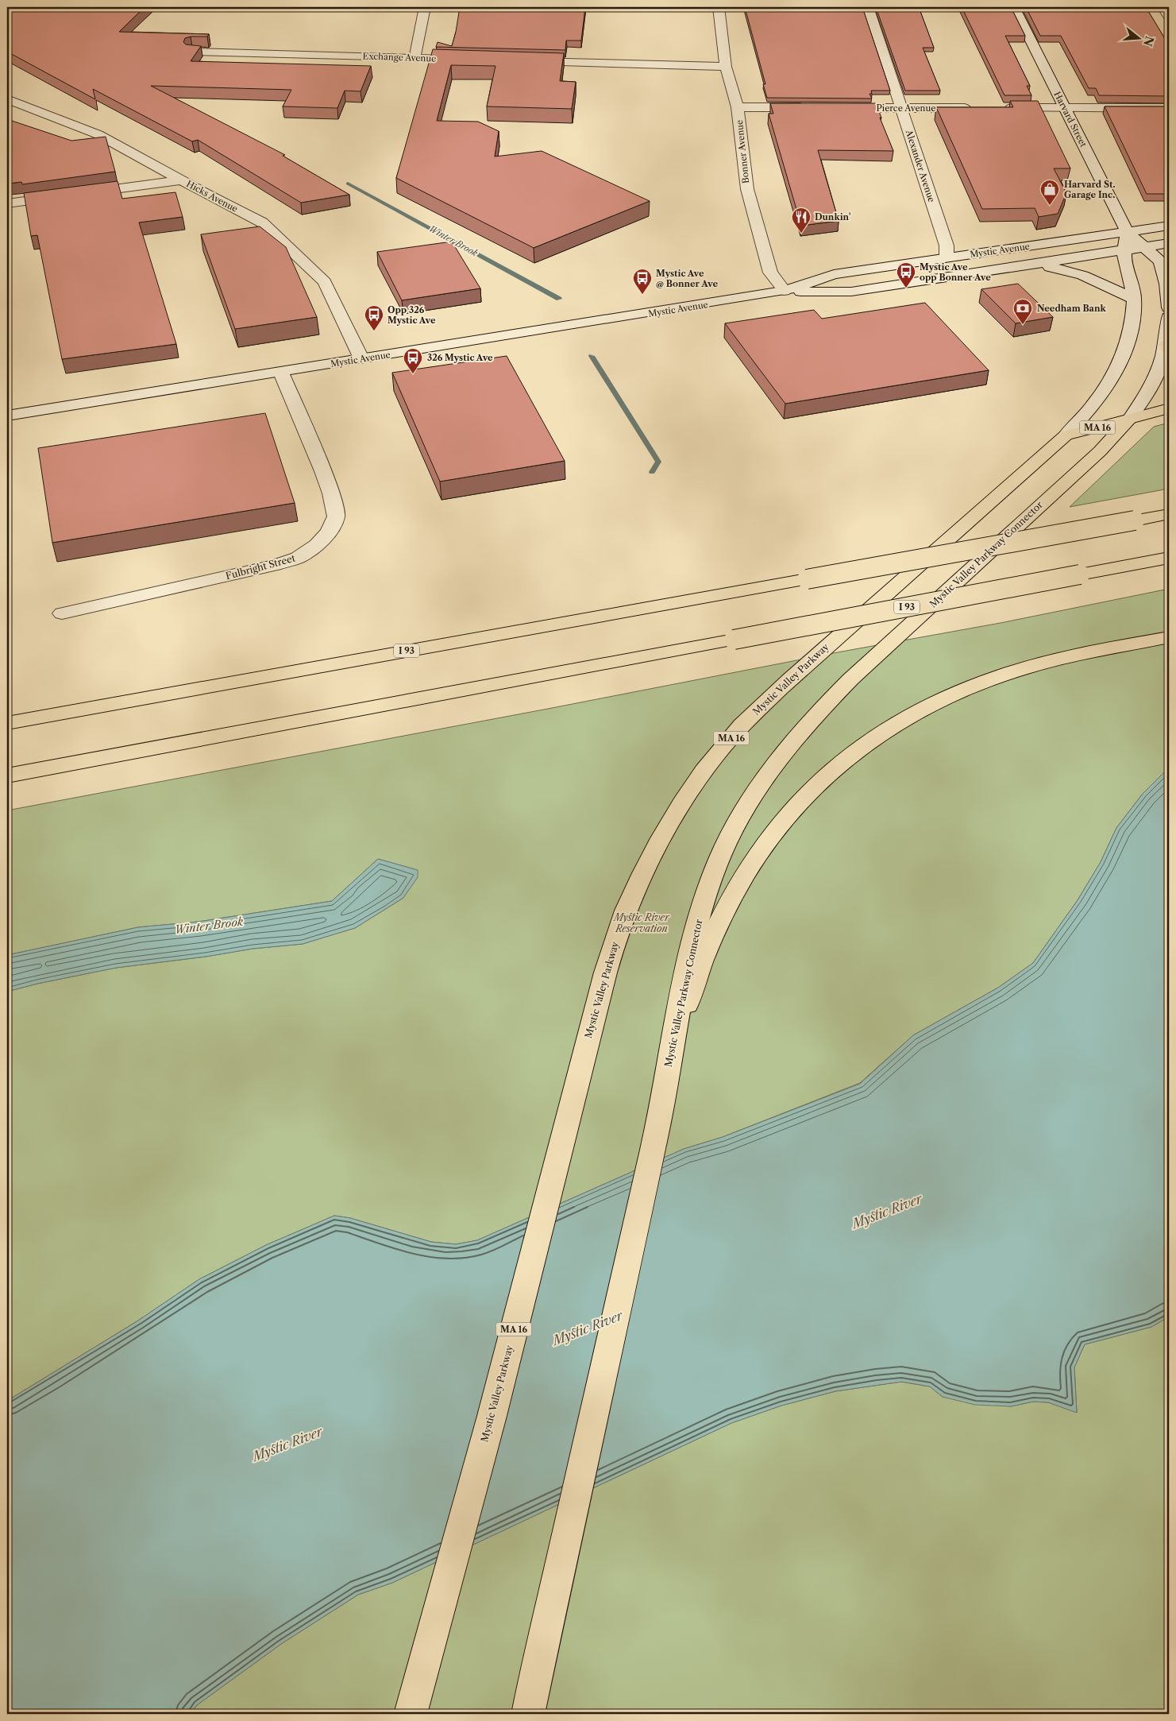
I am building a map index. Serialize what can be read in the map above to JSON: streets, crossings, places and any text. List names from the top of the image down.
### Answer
{
  "streets": {
    "main road": [
      "MA 16",
      "Mystic Valley Parkway Connector",
      "I 93",
      "Mystic Valley Parkway"
    ],
    "street": [
      "Exchange Avenue",
      "Pierce Avenue",
      "Harvard Street",
      "Bonner Avenue",
      "Alexander Avenue",
      "Hicks Avenue",
      "Mystic Avenue",
      "Fulbright Street"
    ]
  },
  "crossings": [
    ["Pierce Avenue", "Alexander Avenue"],
    ["Harvard Street", "Mystic Avenue"],
    ["Bonner Avenue", "Mystic Avenue"],
    ["Alexander Avenue", "Mystic Avenue"],
    ["Hicks Avenue", "Mystic Avenue"],
    ["Mystic Avenue", "Fulbright Street"],
    ["Mystic Valley Parkway Connector", "Mystic Valley Parkway"]
  ],
  "water": ["Winter Brook", "Mystic River"],
  "parks": ["Mystic River Reservation"],
  "places": {
    "shop": ["Harvard St. Garage Inc."],
    "restaurant": ["Dunkin'"],
    "bus stop": [
      "Mystic Ave opp Bonner Ave",
      "Mystic Ave @ Bonner Ave",
      "Opp 326 Mystic Ave",
      "326 Mystic Ave"
    ],
    "bank": ["Needham Bank"]
  },
  "north": "right"
}
